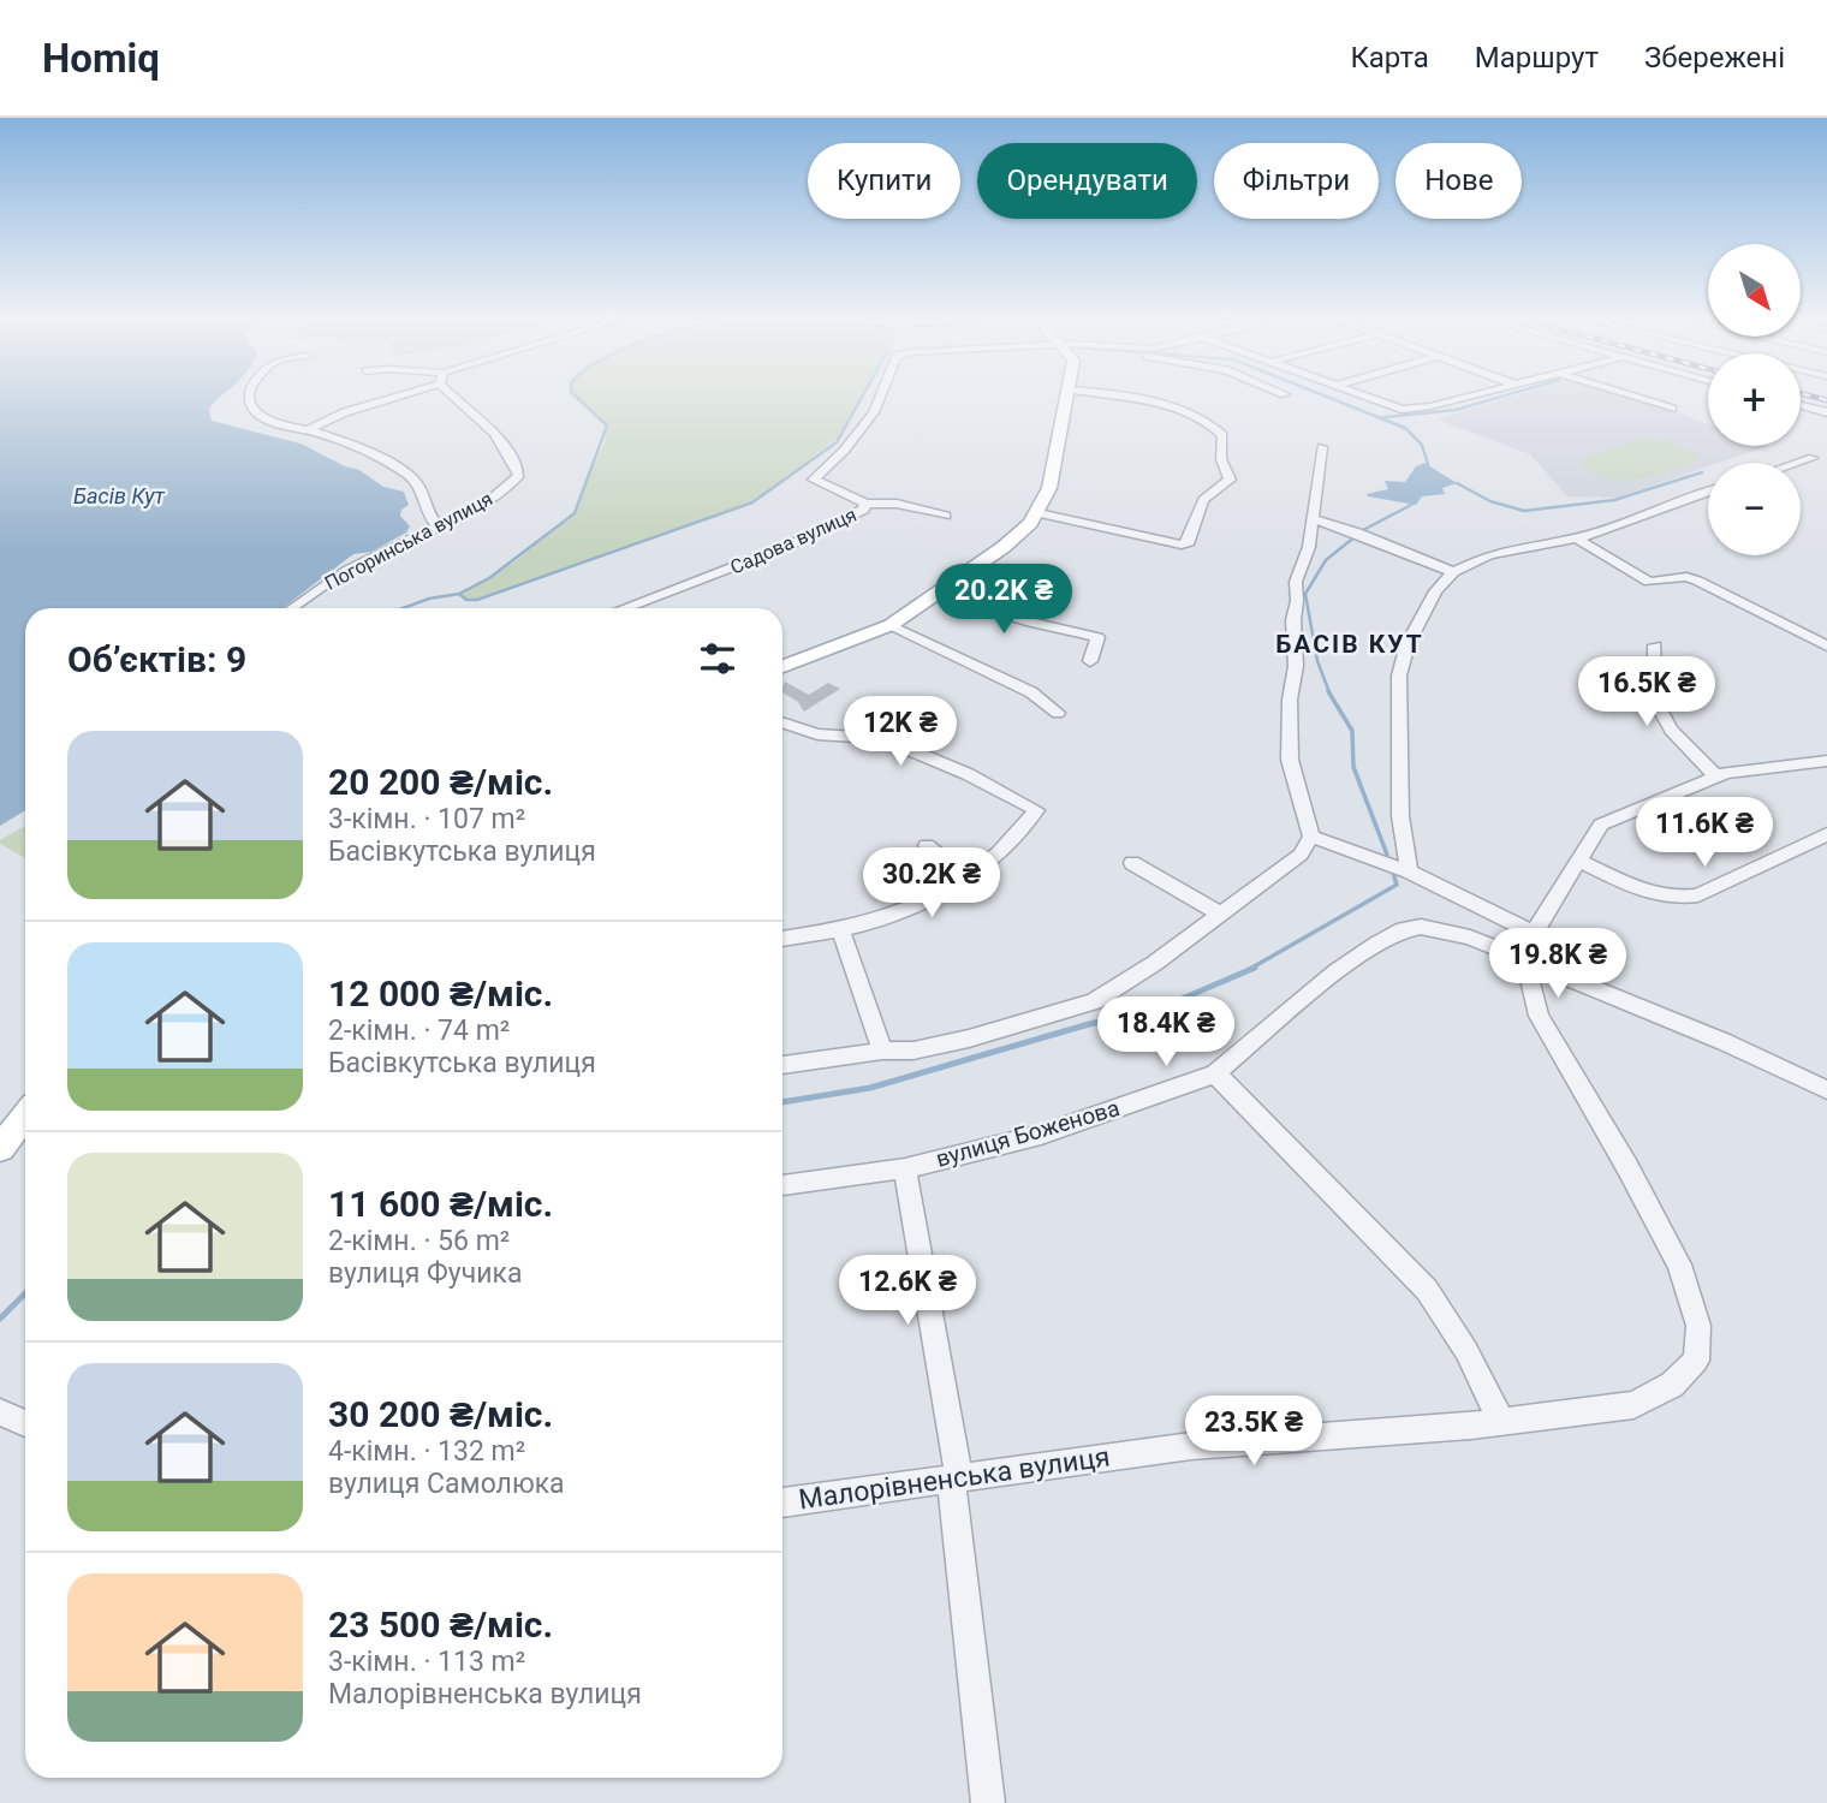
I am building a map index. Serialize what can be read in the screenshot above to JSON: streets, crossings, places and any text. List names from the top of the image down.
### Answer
{
  "streets": {
    "street": [
      "Погоринська вулиця",
      "Садова вулиця",
      "вулиця Боженова",
      "Малорівненська вулиця"
    ]
  },
  "crossings": [
    ["вулиця Боженова", "Малорівненська вулиця"]
  ],
  "districts": ["БАСІВ КУТ"],
  "water": ["Басів Кут"],
  "north": "bottom right",
  "page": {
    "header": "Homiq",
    "nav": ["Карта", "Маршрут", "Збережені"],
    "chip": [
      "Купити",
      "Орендувати",
      "Фільтри",
      "Нове"
    ],
    "map_buttons": ["+", "−"],
    "price": [
      "20.2K ₴",
      "16.5K ₴",
      "12K ₴",
      "11.6K ₴",
      "30.2K ₴",
      "19.8K ₴",
      "18.4K ₴",
      "12.6K ₴",
      "23.5K ₴"
    ],
    "heading": "Об’єктів: 9",
    "list": [
      {
        "name": "20 200 ₴/міс.",
        "note": "3-кімн. · 107 m² · Басівкутська вулиця"
      },
      {
        "name": "12 000 ₴/міс.",
        "note": "2-кімн. · 74 m² · Басівкутська вулиця"
      },
      {
        "name": "11 600 ₴/міс.",
        "note": "2-кімн. · 56 m² · вулиця Фучика"
      },
      {
        "name": "30 200 ₴/міс.",
        "note": "4-кімн. · 132 m² · вулиця Самолюка"
      },
      {
        "name": "23 500 ₴/міс.",
        "note": "3-кімн. · 113 m² · Малорівненська вулиця"
      }
    ]
  }
}
